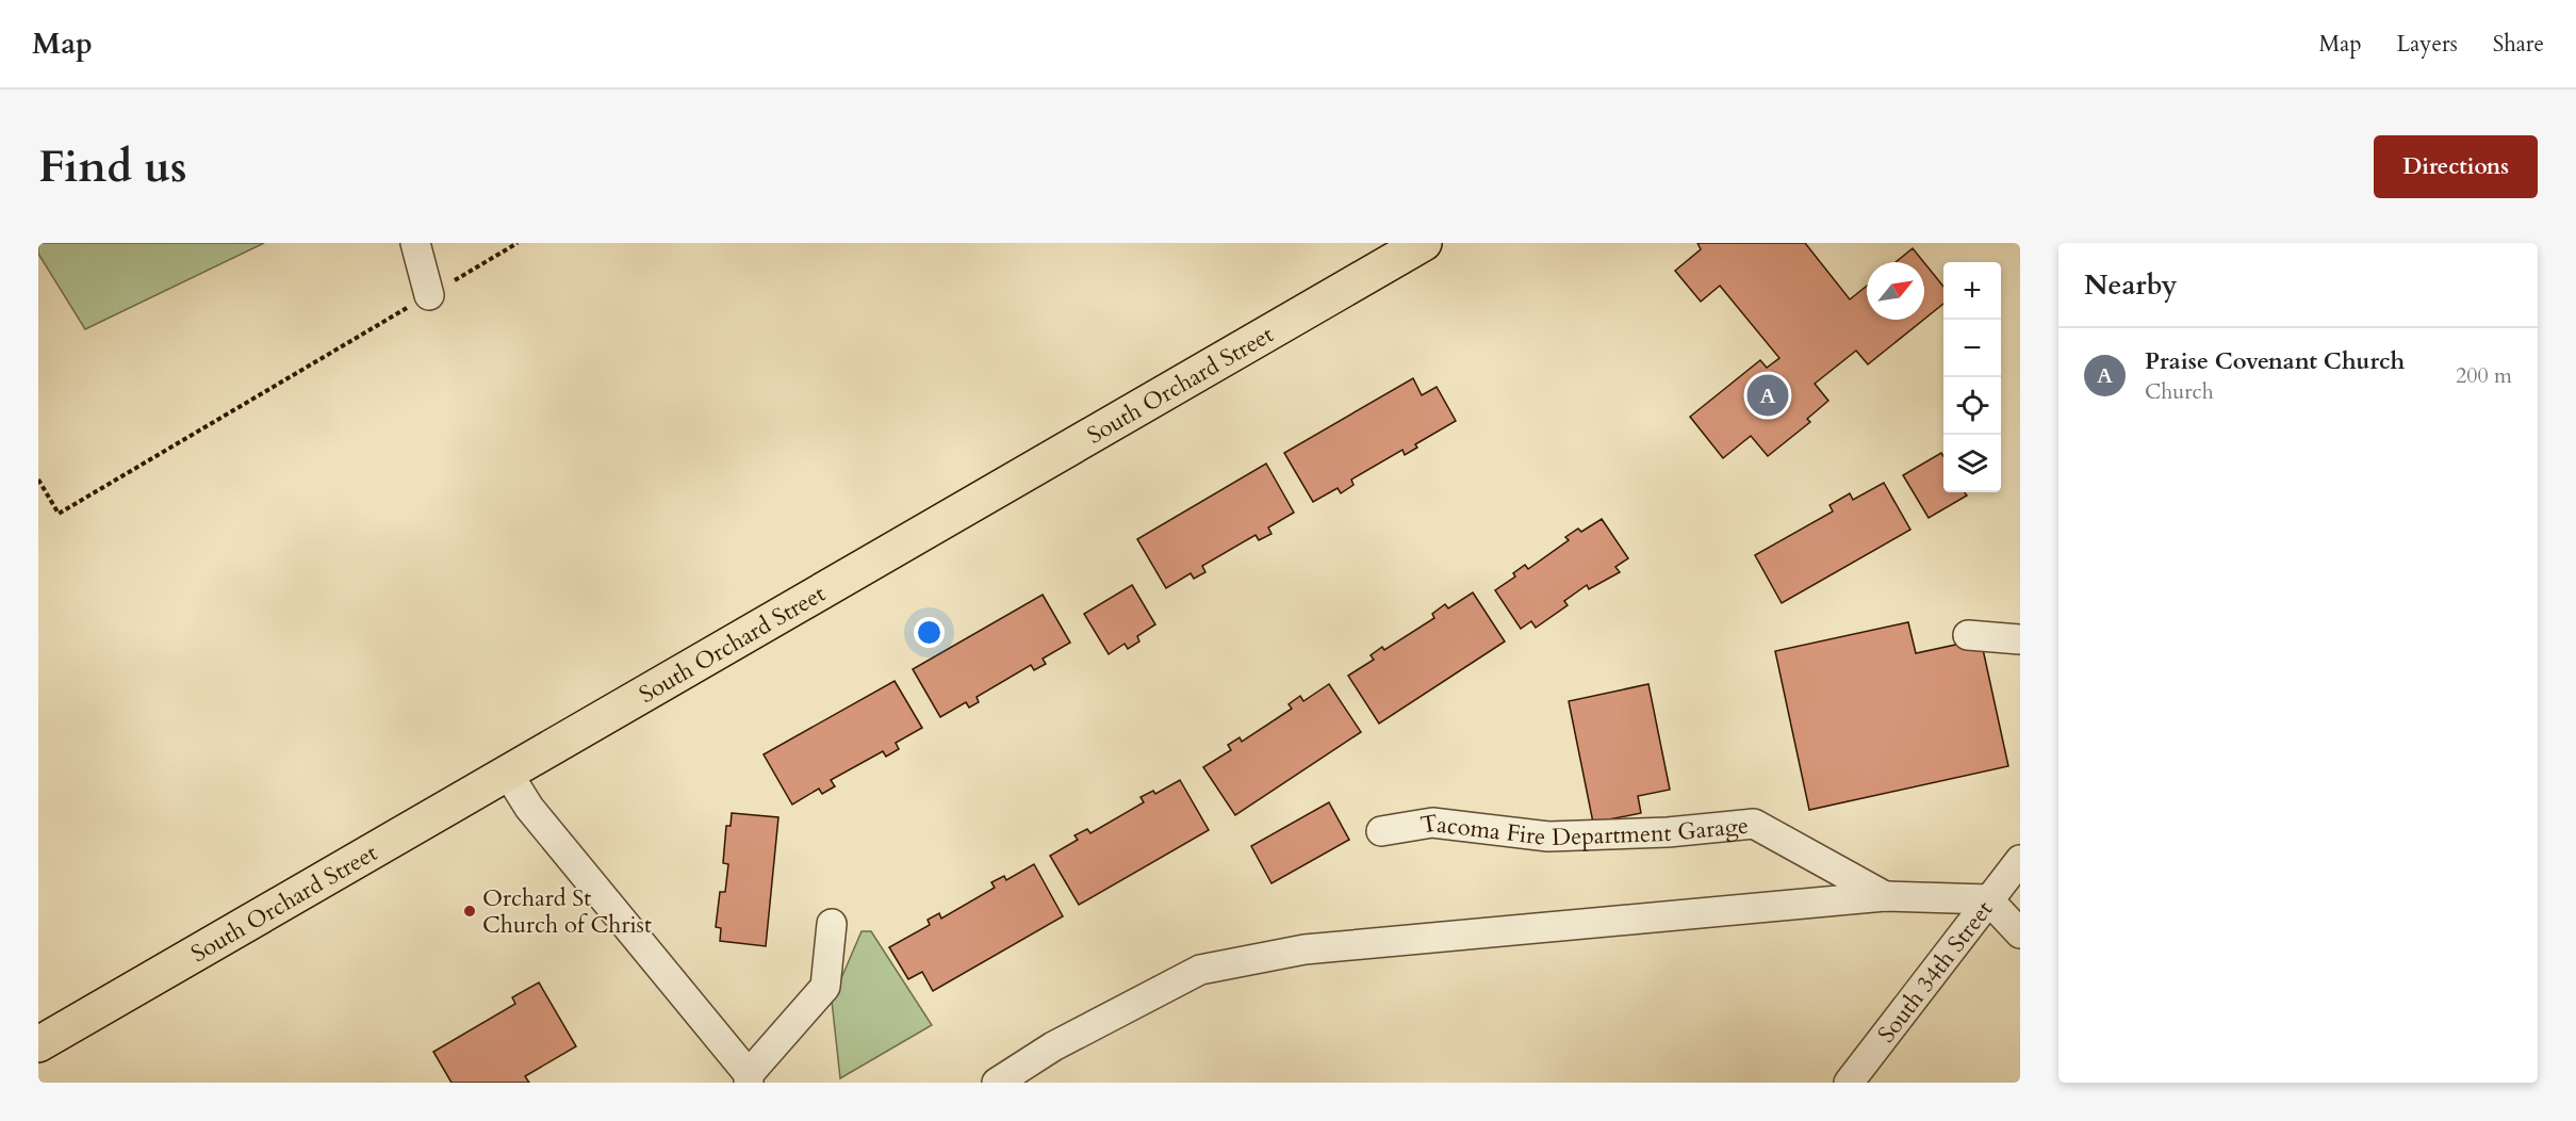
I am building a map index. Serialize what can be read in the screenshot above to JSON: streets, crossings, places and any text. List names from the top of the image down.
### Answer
{
  "streets": {
    "main road": ["South Orchard Street"],
    "street": ["Tacoma Fire Department Garage", "South 34th Street"]
  },
  "places": ["Orchard St Church of Christ"],
  "north": "top right",
  "page": {
    "header": "Map",
    "nav": ["Map", "Layers", "Share"],
    "buttons": "Directions",
    "title": "Find us",
    "heading": "Nearby",
    "map_buttons": ["+", "−"],
    "list": [
      {
        "mark": "A",
        "name": "Praise Covenant Church",
        "note": "Church",
        "value": "200 m"
      }
    ],
    "pins": "A"
  }
}
